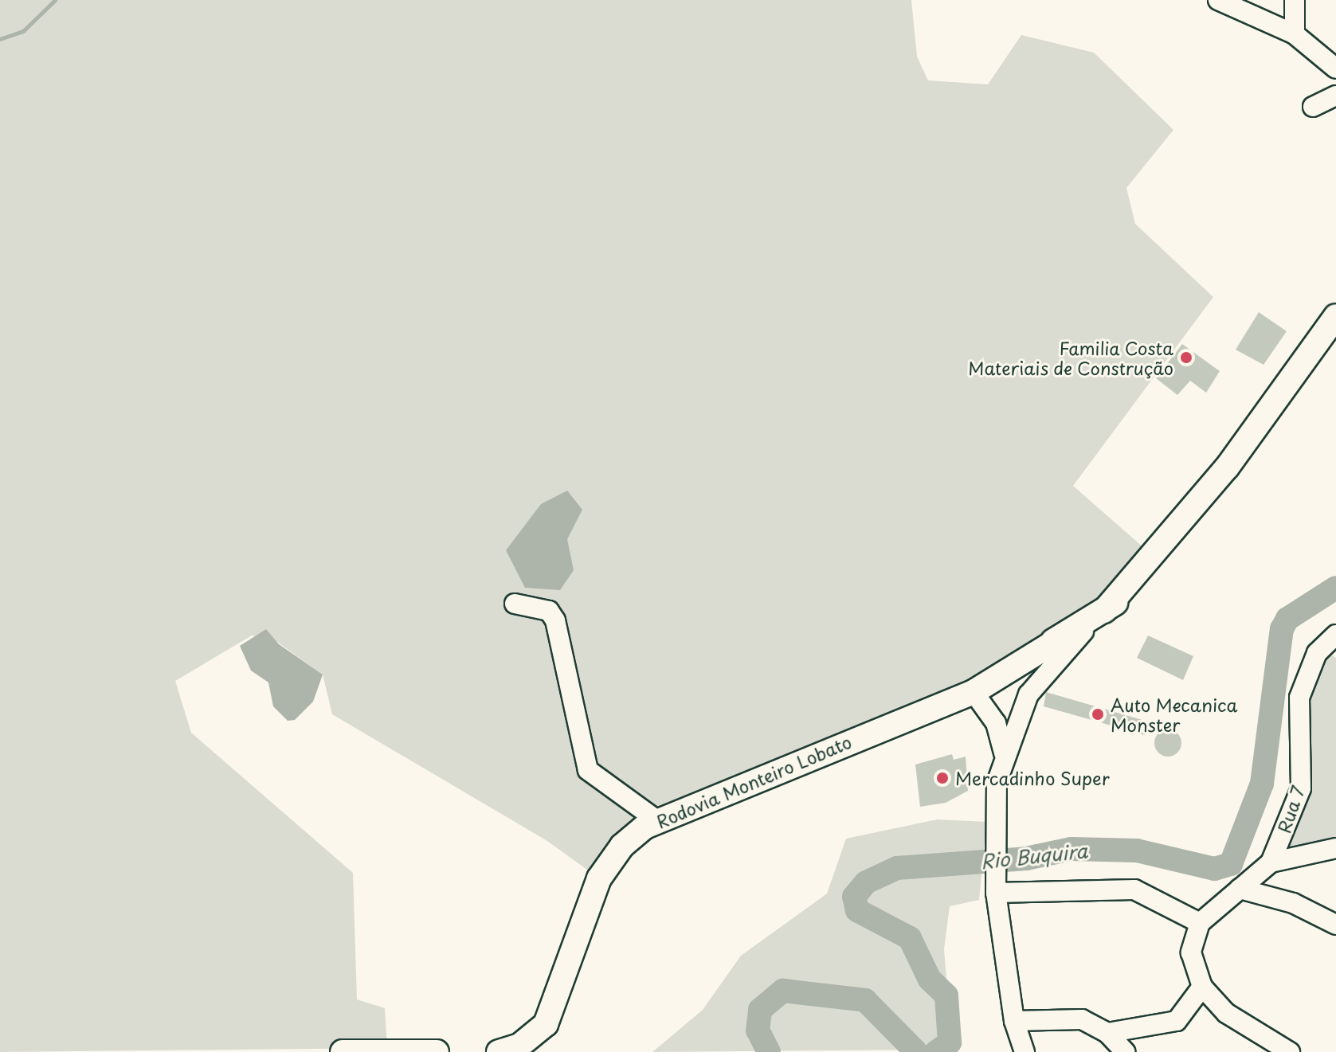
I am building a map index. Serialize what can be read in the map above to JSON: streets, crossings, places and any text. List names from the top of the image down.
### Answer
{
  "streets": {
    "main road": ["Rodovia Monteiro Lobato"],
    "street": ["Rua 7"]
  },
  "water": ["Rio Buquira"],
  "places": ["Familia Costa Materiais de Construção", "Auto Mecanica Monster", "Mercadinho Super"]
}
